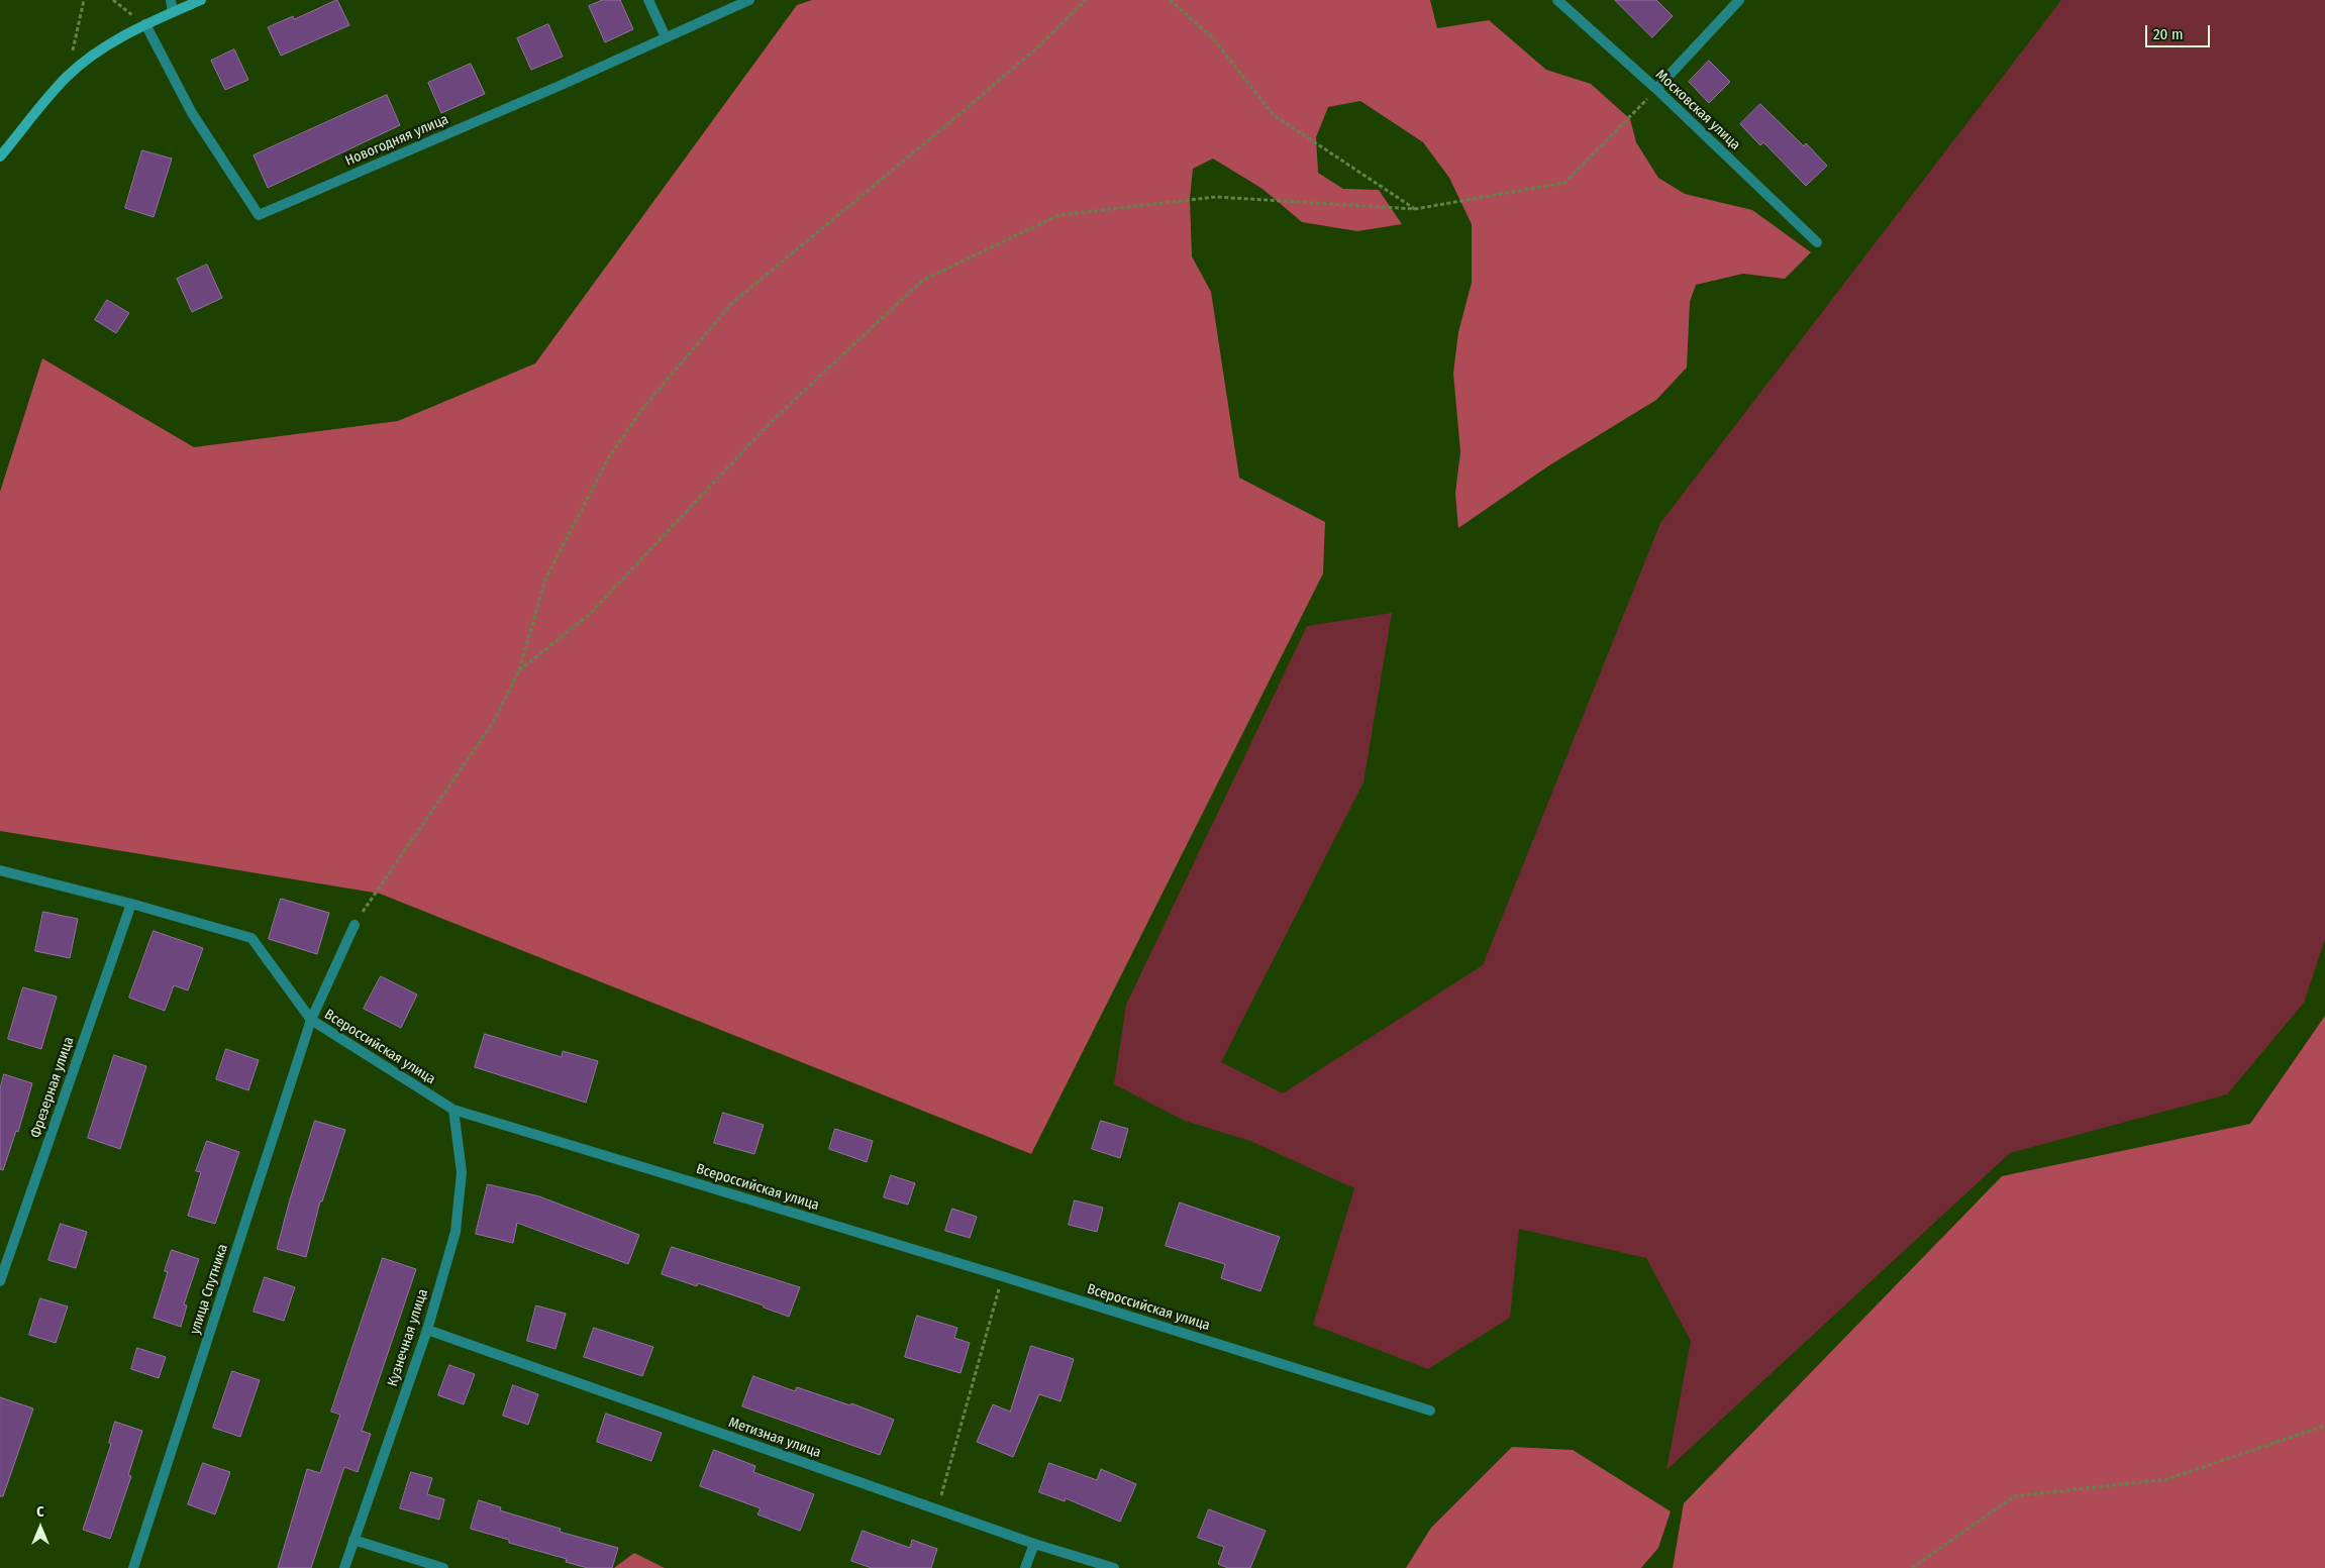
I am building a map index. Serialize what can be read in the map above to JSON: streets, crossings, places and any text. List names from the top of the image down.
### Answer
{
  "streets": {
    "street": [
      "Московская улица",
      "Новогодняя улица",
      "Всероссийская улица",
      "Фрезерная улица",
      "улица Спутника",
      "Кузнечная улица",
      "Метизная улица"
    ]
  },
  "crossings": [
    ["Всероссийская улица", "Фрезерная улица"],
    ["Всероссийская улица", "улица Спутника"],
    ["Всероссийская улица", "Кузнечная улица"],
    ["Кузнечная улица", "Метизная улица"]
  ],
  "scale_bar": "20 m",
  "north": "top"
}
